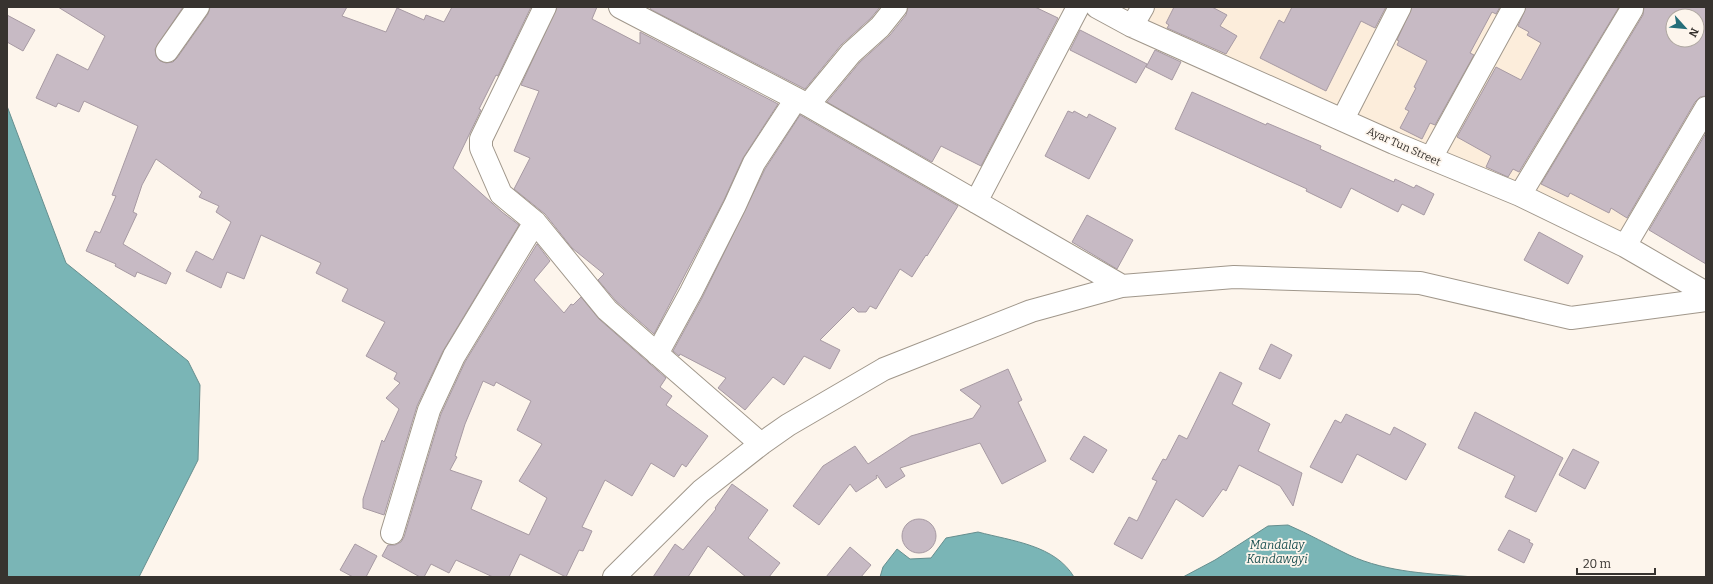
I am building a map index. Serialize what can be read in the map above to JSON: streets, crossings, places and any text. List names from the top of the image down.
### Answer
{
  "streets": {
    "street": ["Ayar Tun Street"]
  },
  "water": ["Mandalay Kandawgyi"],
  "scale_bar": "20 m",
  "north": "bottom right"
}
